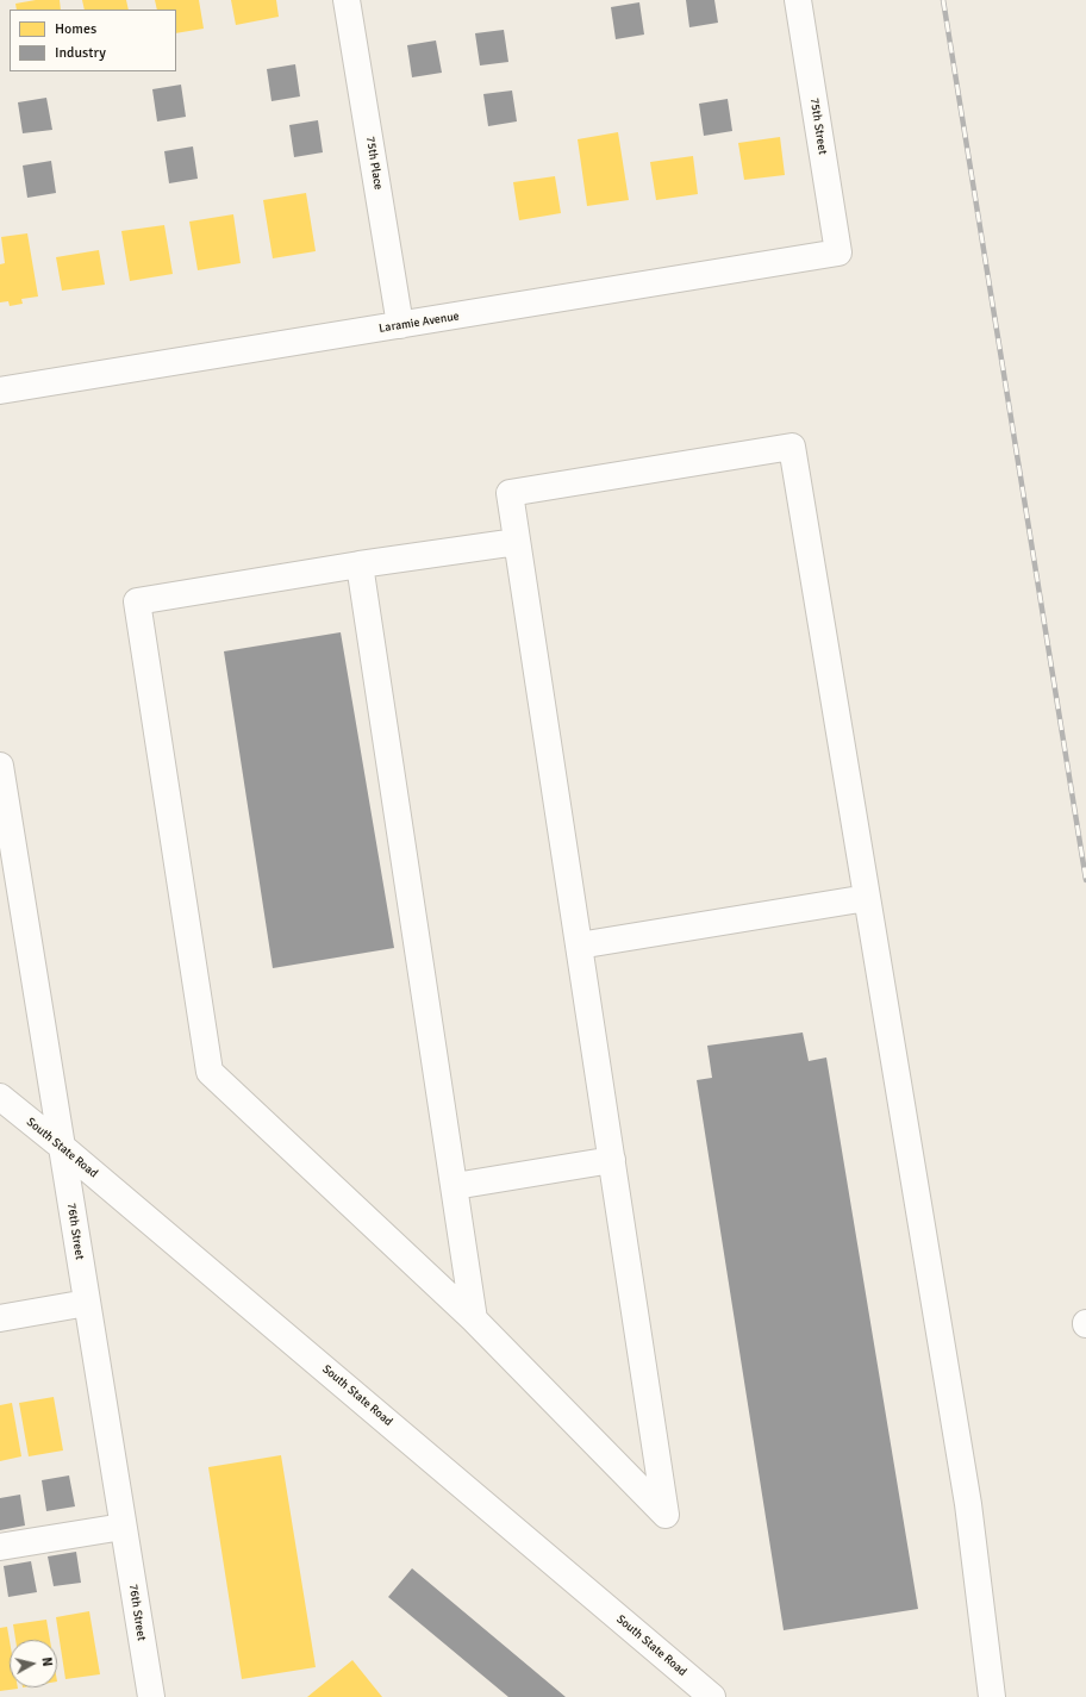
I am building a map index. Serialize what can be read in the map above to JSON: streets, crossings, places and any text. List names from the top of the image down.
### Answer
{
  "streets": {
    "street": [
      "75th Street",
      "75th Place",
      "Laramie Avenue",
      "South State Road",
      "76th Street"
    ]
  },
  "crossings": [
    ["75th Street", "Laramie Avenue"],
    ["75th Place", "Laramie Avenue"],
    ["South State Road", "76th Street"]
  ],
  "legend": ["Homes", "Industry"],
  "north": "right"
}
